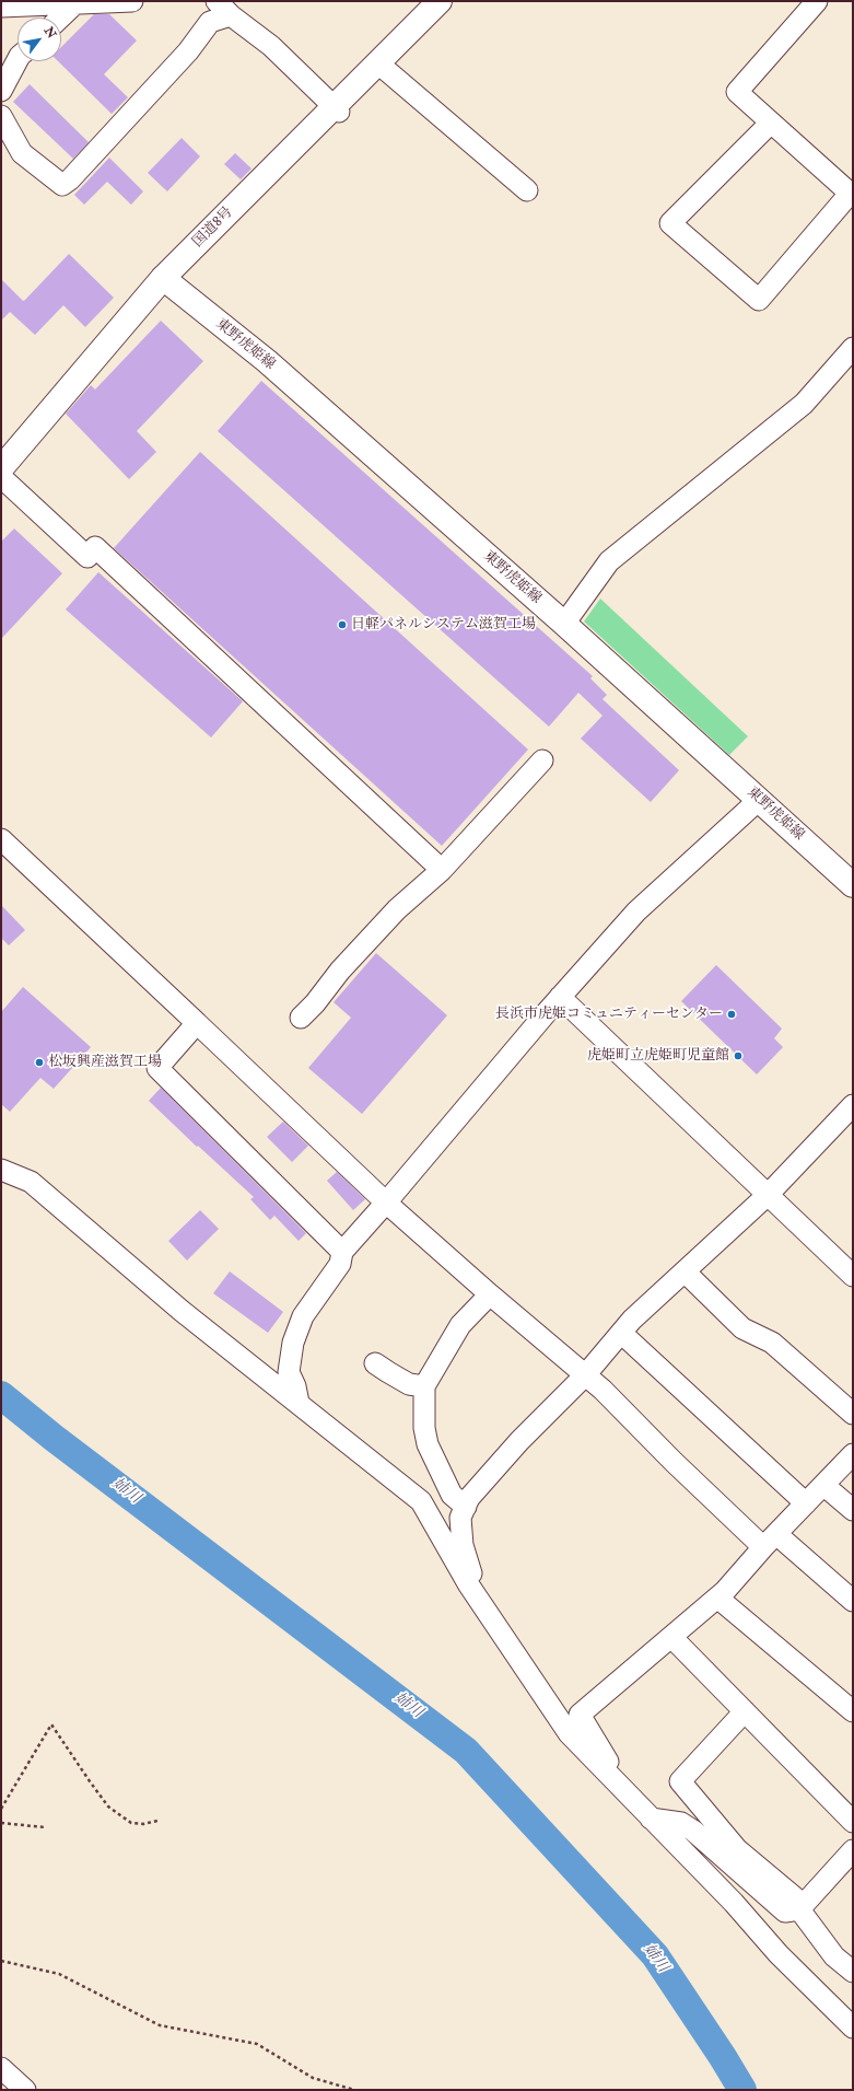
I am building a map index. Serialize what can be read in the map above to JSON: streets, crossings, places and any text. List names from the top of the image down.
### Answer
{
  "streets": {
    "main road": ["国道8号", "東野虎姫線"]
  },
  "crossings": [
    ["国道8号", "東野虎姫線"]
  ],
  "water": ["姉川"],
  "places": [
    "日軽パネルシステム滋賀工場",
    "長浜市虎姫コミュニティーセンター",
    "虎姫町立虎姫町児童館",
    "松坂興産滋賀工場"
  ],
  "north": "top right"
}
